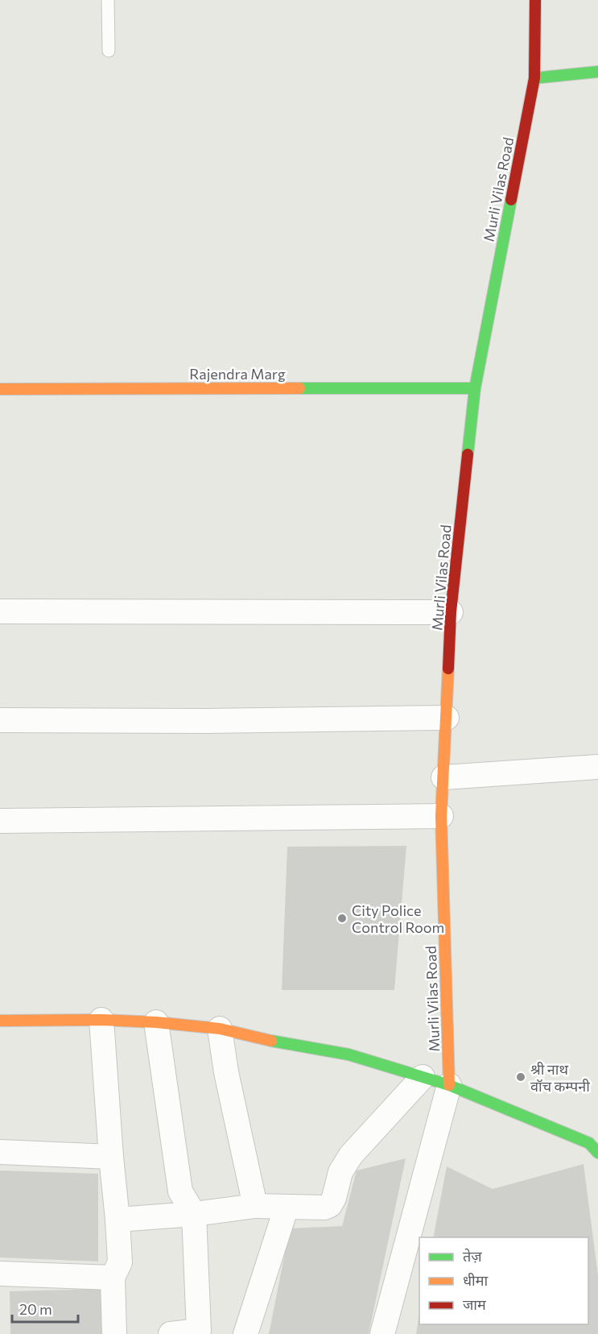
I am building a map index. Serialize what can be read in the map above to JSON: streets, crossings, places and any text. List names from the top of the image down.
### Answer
{
  "streets": {
    "street": ["Murli Vilas Road", "Rajendra Marg"]
  },
  "crossings": [
    ["Murli Vilas Road", "Rajendra Marg"]
  ],
  "places": ["City Police Control Room", "श्री नाथ वॉच कम्पनी"],
  "legend": ["तेज़", "धीमा", "जाम"],
  "scale_bar": "20 m"
}
